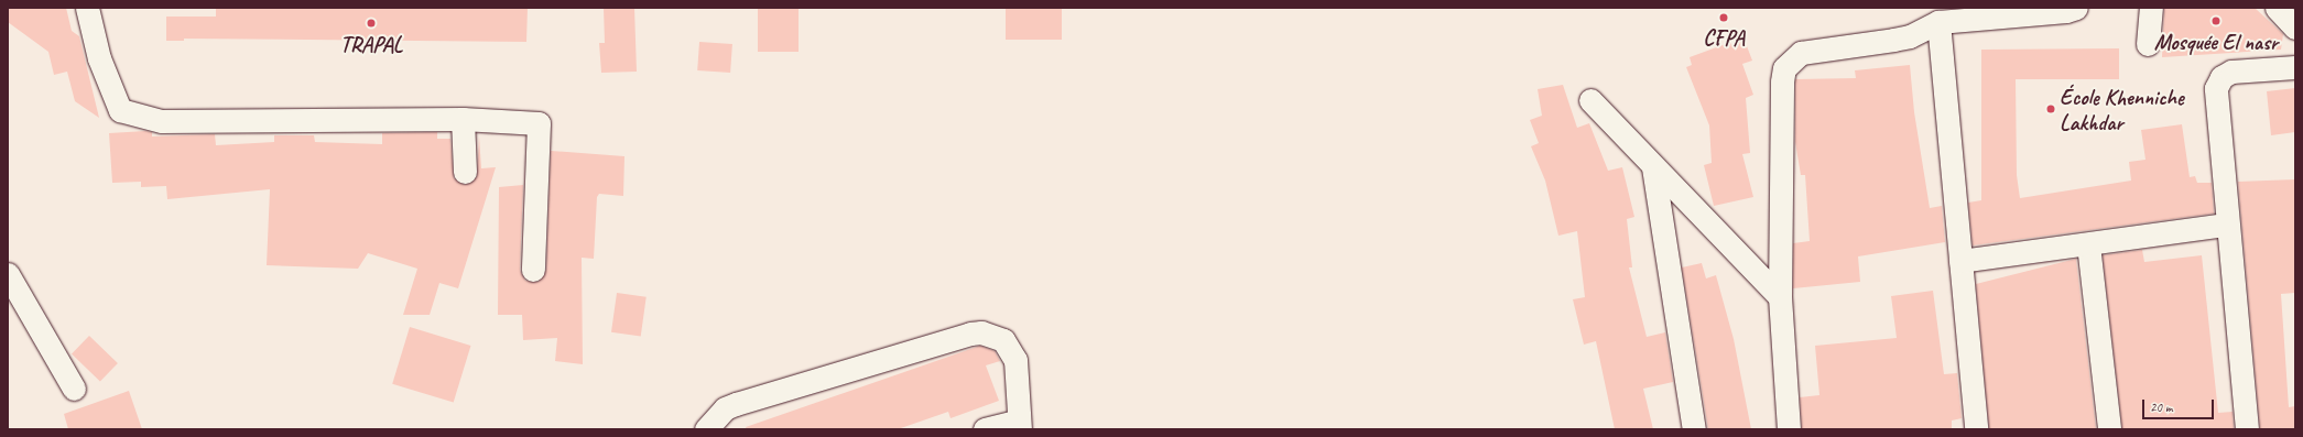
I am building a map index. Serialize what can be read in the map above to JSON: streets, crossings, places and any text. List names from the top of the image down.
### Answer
{
  "places": [
    "CFPA",
    "Mosquée El nasr",
    "TRAPAL",
    "École Khenniche Lakhdar"
  ],
  "scale_bar": "20 m"
}
